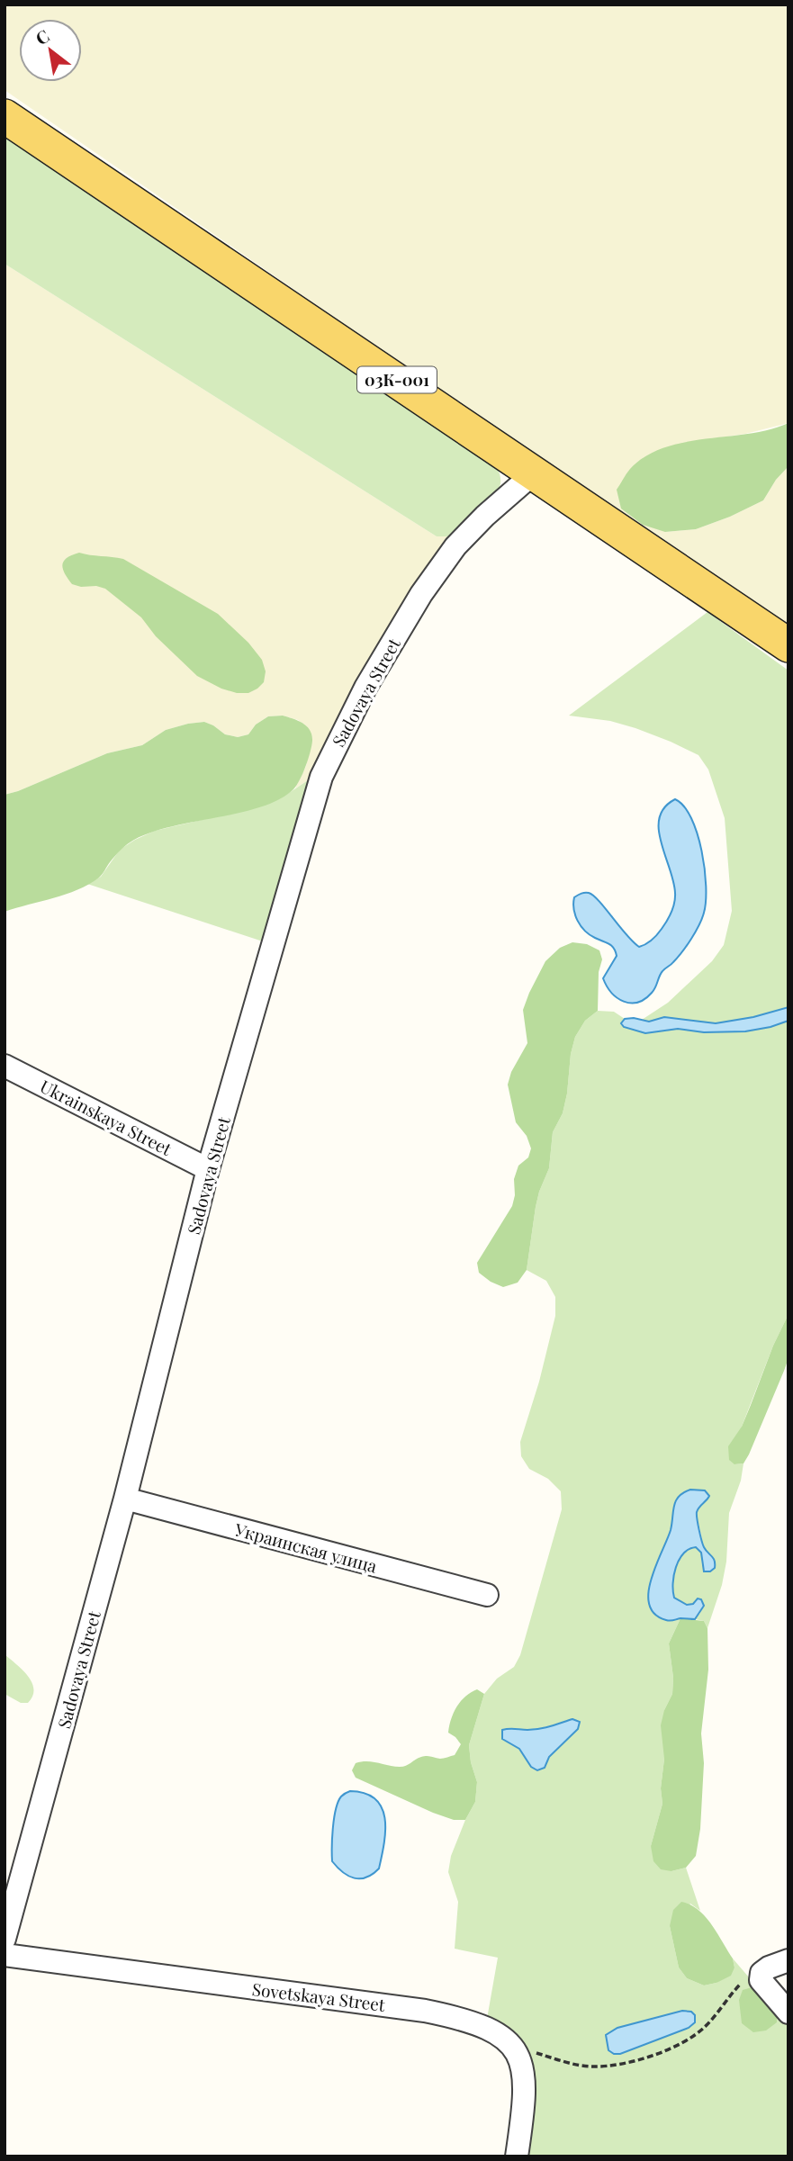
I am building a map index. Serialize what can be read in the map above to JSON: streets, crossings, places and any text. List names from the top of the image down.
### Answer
{
  "streets": {
    "main road": ["03К-001"],
    "street": [
      "Sadovaya Street",
      "Ukrainskaya Street",
      "Украинская улица",
      "Sovetskaya Street"
    ]
  },
  "crossings": [
    ["03К-001", "Sadovaya Street"],
    ["Sadovaya Street", "Ukrainskaya Street"],
    ["Sadovaya Street", "Украинская улица"]
  ],
  "north": "top left"
}
